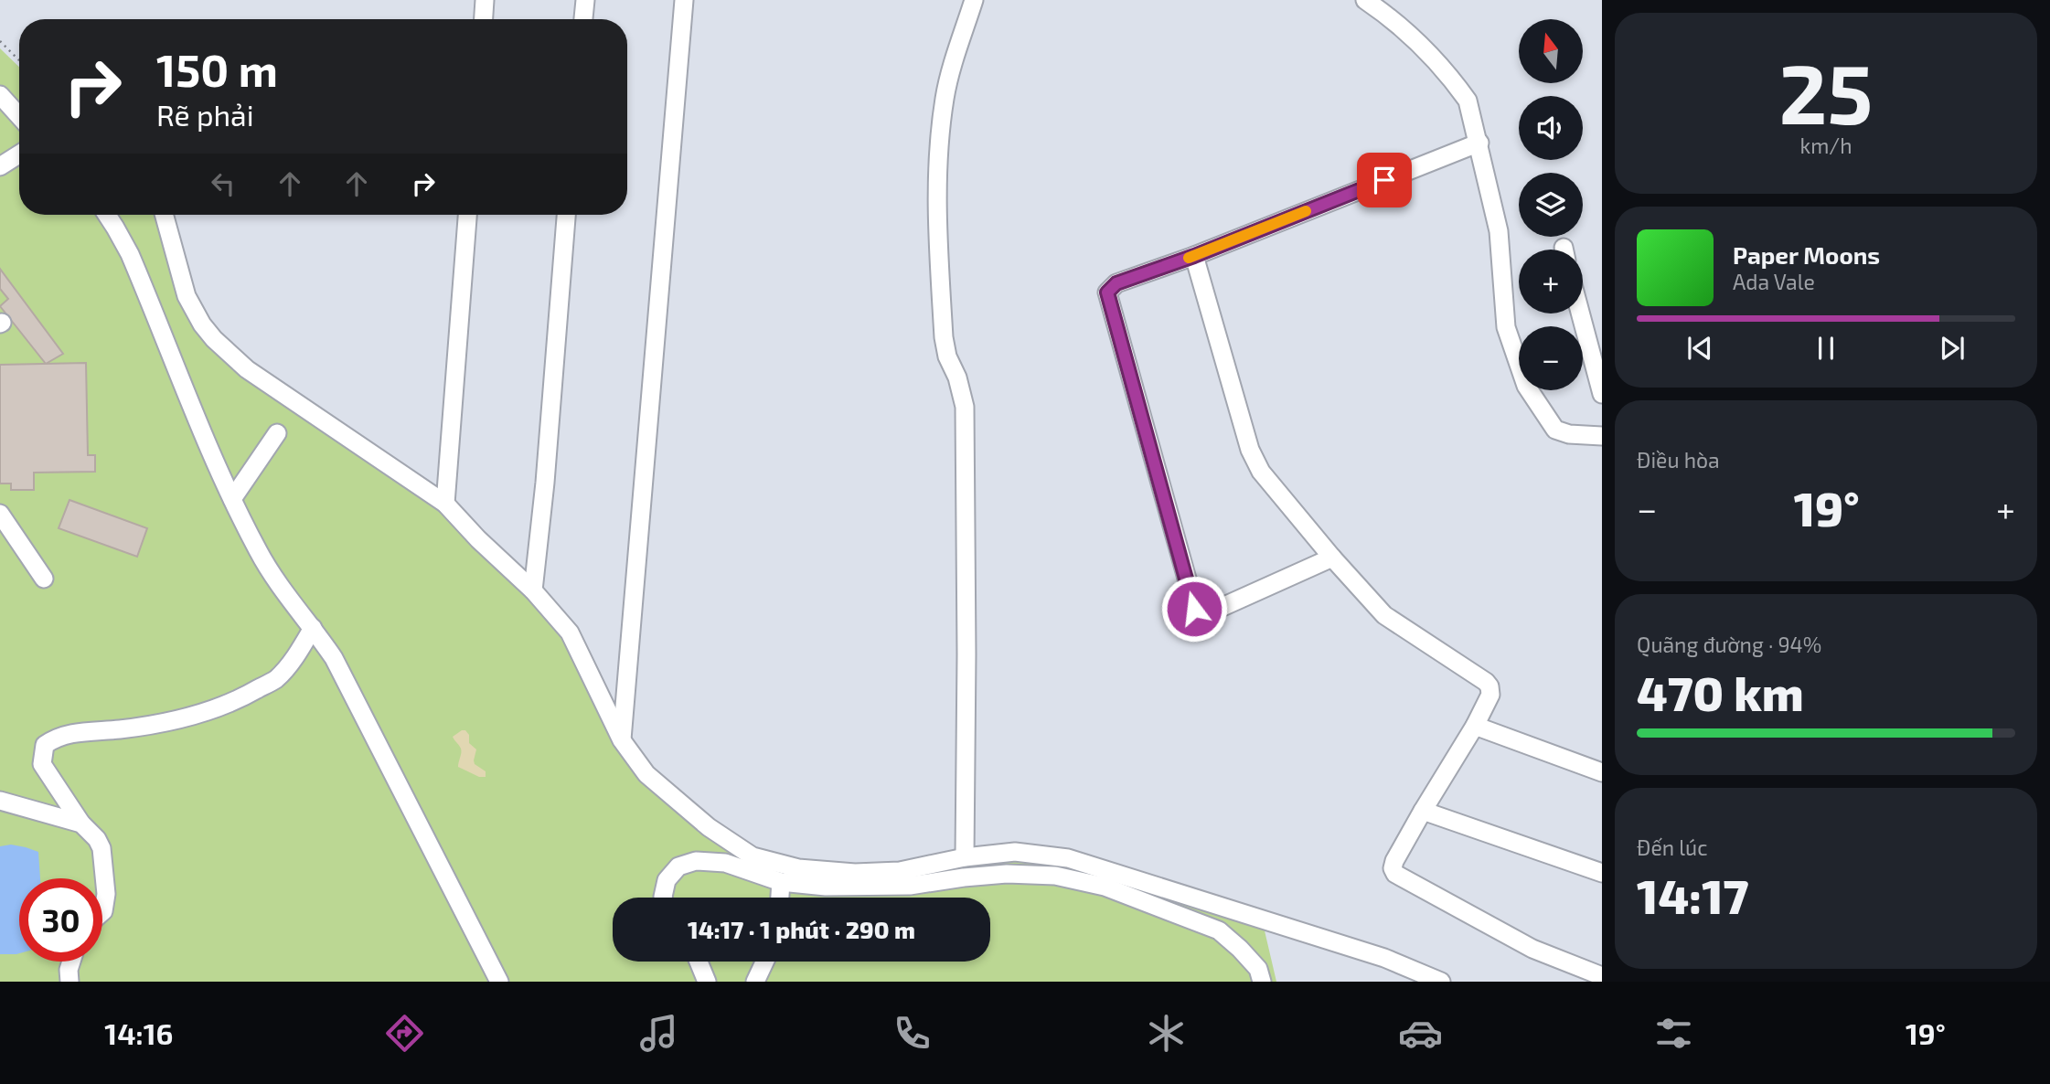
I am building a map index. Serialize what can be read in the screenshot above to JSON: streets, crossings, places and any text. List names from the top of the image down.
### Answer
{
  "north": "top",
  "page": {
    "tile": [
      ["25", "km/h"],
      "Điều hòa",
      ["Quãng đường · 94%", "470 km"],
      ["Đến lúc", "14:17"]
    ],
    "map_buttons": ["+", "−"],
    "turn": ["150 m", "Rẽ phải"],
    "song": ["Paper Moons", "Ada Vale"],
    "heat": ["−", "19°", "+"],
    "limit": "30",
    "trip": "14:17 · 1 phút · 290 m",
    "tabs": ["14:16", "19°"]
  }
}
